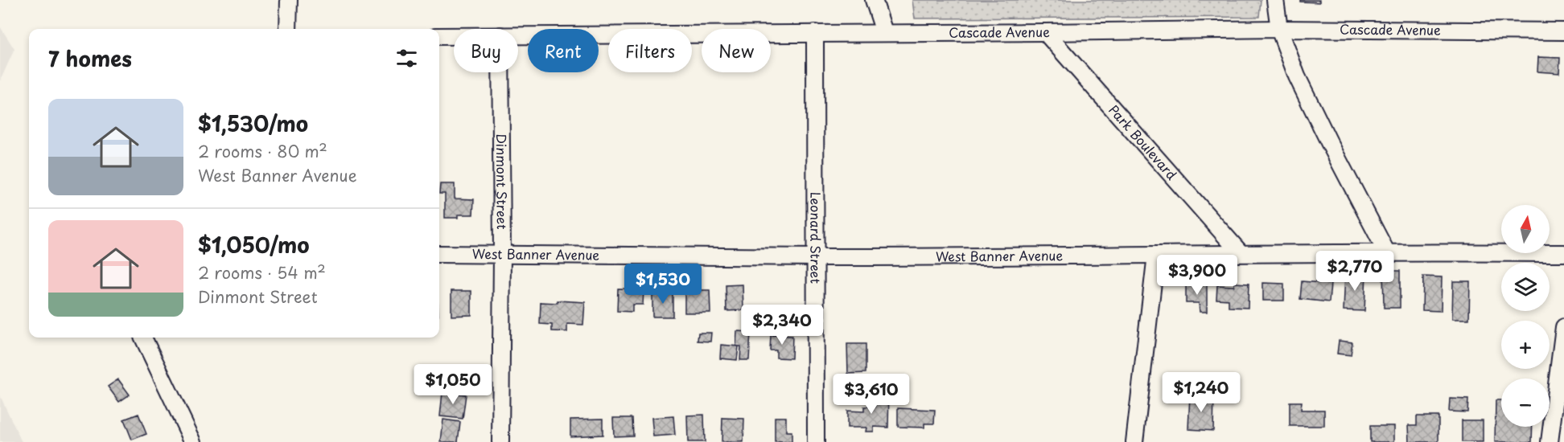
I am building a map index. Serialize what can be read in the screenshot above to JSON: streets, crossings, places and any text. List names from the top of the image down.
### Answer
{
  "streets": {
    "street": [
      "Cascade Avenue",
      "Park Boulevard",
      "Dinmont Street",
      "Leonard Street",
      "West Banner Avenue"
    ]
  },
  "crossings": [
    ["Cascade Avenue", "Park Boulevard"],
    ["Cascade Avenue", "Leonard Street"],
    ["Park Boulevard", "West Banner Avenue"],
    ["Dinmont Street", "West Banner Avenue"],
    ["Leonard Street", "West Banner Avenue"]
  ],
  "north": "top",
  "page": {
    "chip": [
      "Buy",
      "Rent",
      "Filters",
      "New"
    ],
    "heading": "7 homes",
    "list": [
      {
        "name": "$1,530/mo",
        "note": "2 rooms · 80 m² · West Banner Avenue"
      },
      {
        "name": "$1,050/mo",
        "note": "2 rooms · 54 m² · Dinmont Street"
      }
    ],
    "map_buttons": ["+", "−"],
    "price": [
      "$2,770",
      "$3,900",
      "$1,530",
      "$2,340",
      "$1,050",
      "$1,240",
      "$3,610"
    ]
  }
}
